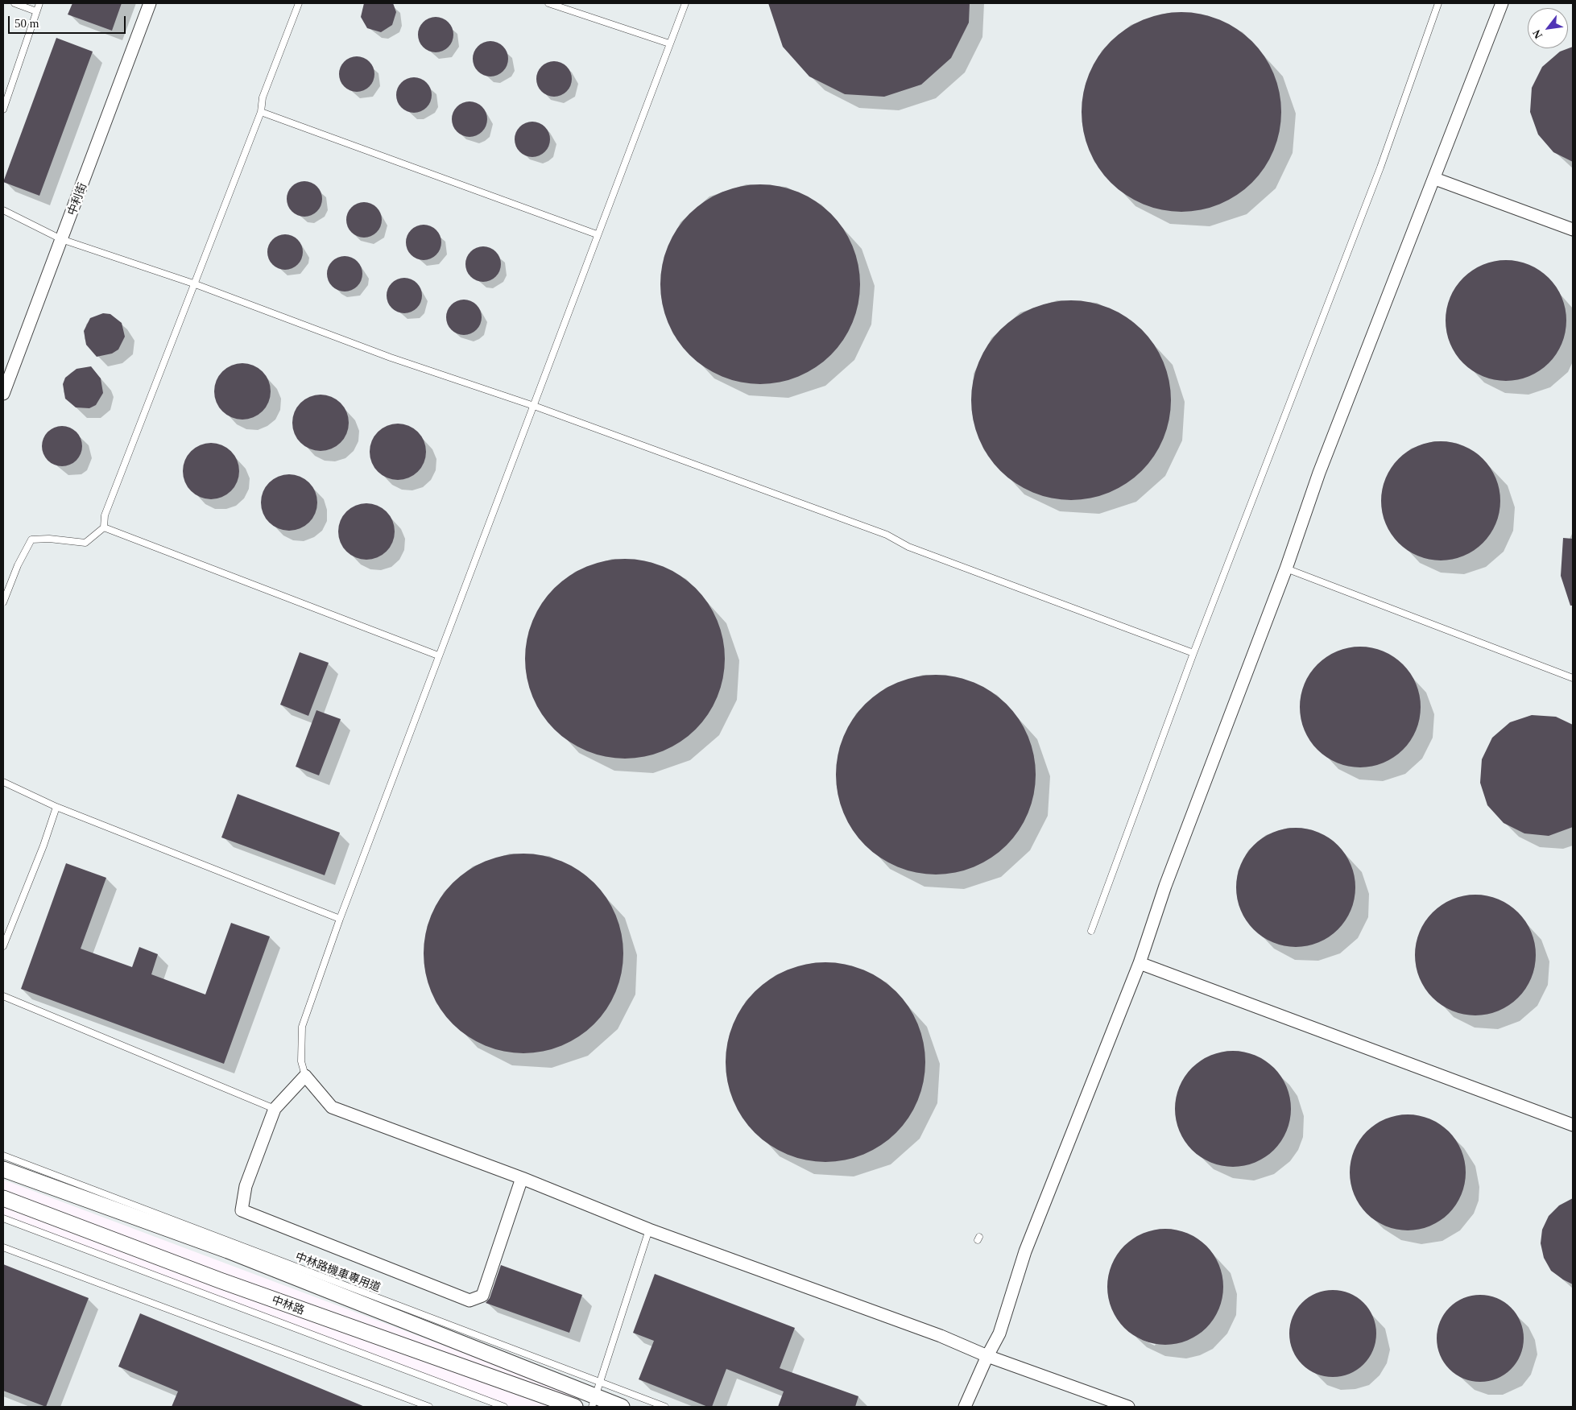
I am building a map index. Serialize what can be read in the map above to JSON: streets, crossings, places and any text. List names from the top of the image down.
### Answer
{
  "streets": {
    "street": ["中利街", "中林路"],
    "lane": ["中林路機車專用道"]
  },
  "scale_bar": "50 m",
  "north": "bottom left"
}
